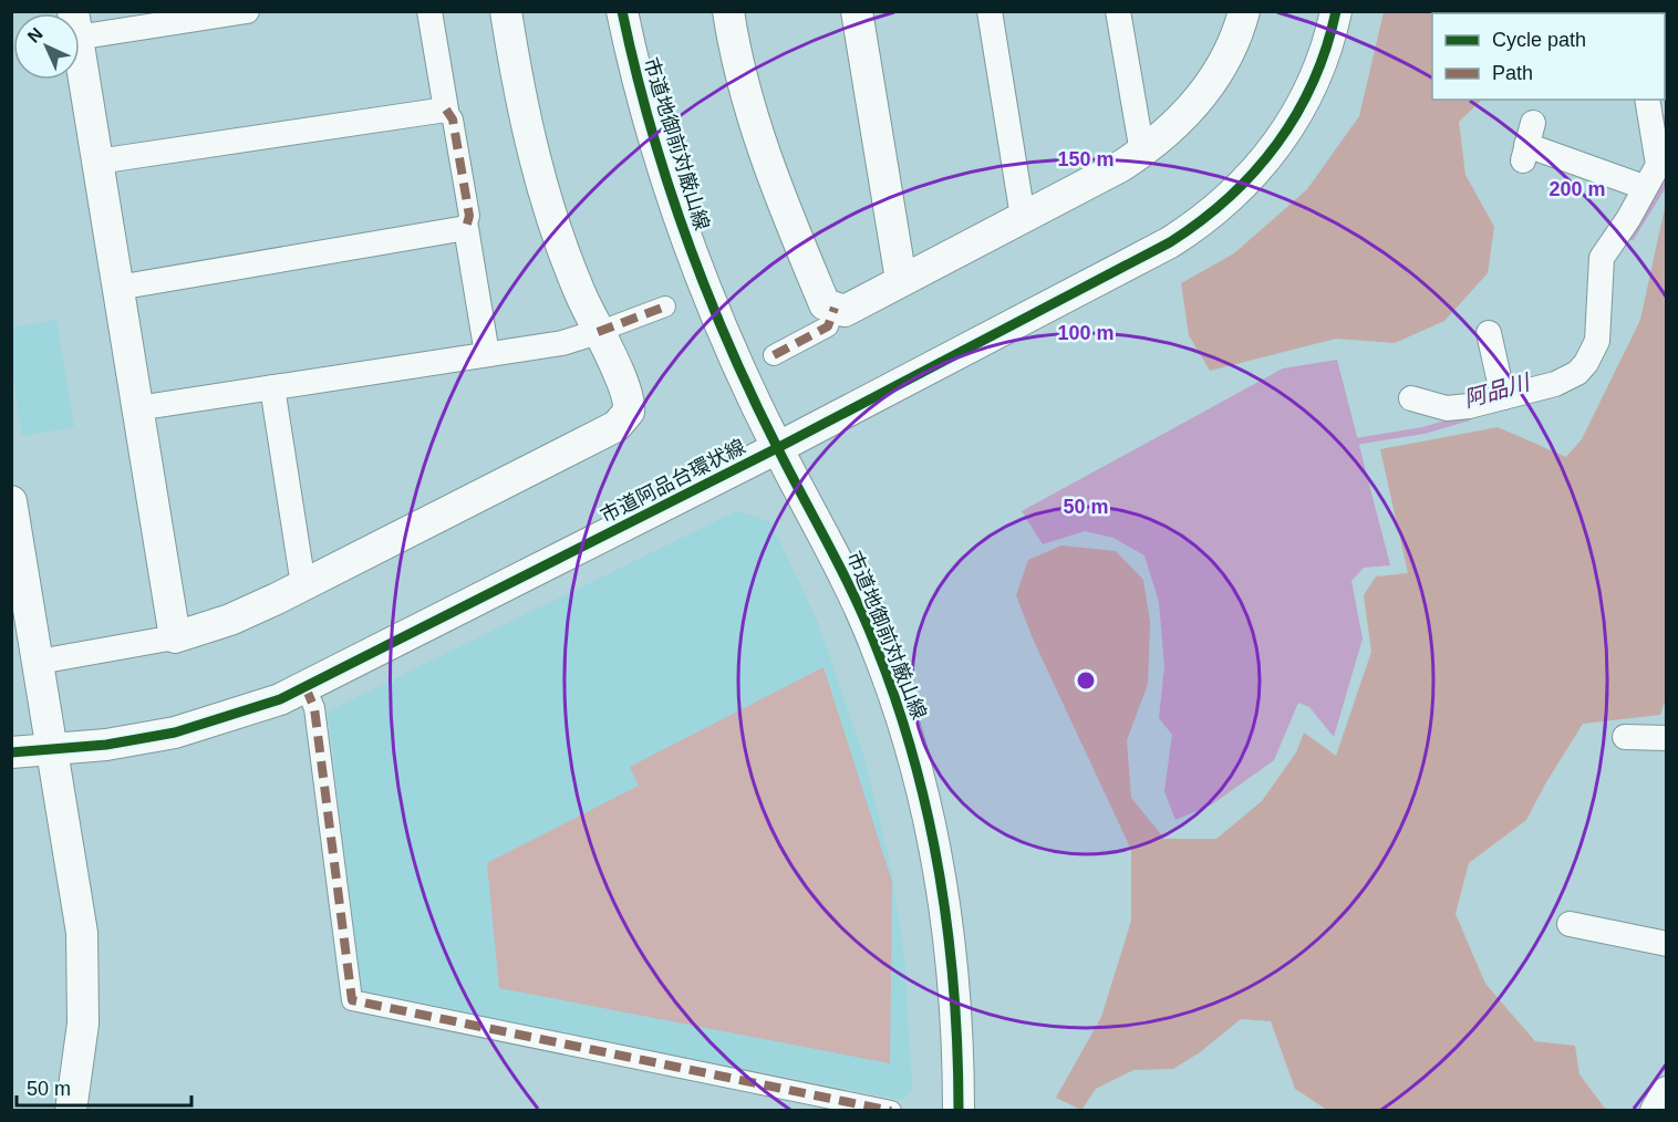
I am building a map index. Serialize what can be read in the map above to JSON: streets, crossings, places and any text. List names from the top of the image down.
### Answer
{
  "streets": {
    "street": ["市道地御前対厳山線", "市道阿品台環状線"]
  },
  "crossings": [
    ["市道地御前対厳山線", "市道阿品台環状線"]
  ],
  "water": ["阿品川"],
  "legend": ["Cycle path", "Path"],
  "scale_bar": "50 m",
  "north": "top left",
  "rings": [
    "150 m",
    "200 m",
    "100 m",
    "50 m"
  ]
}
